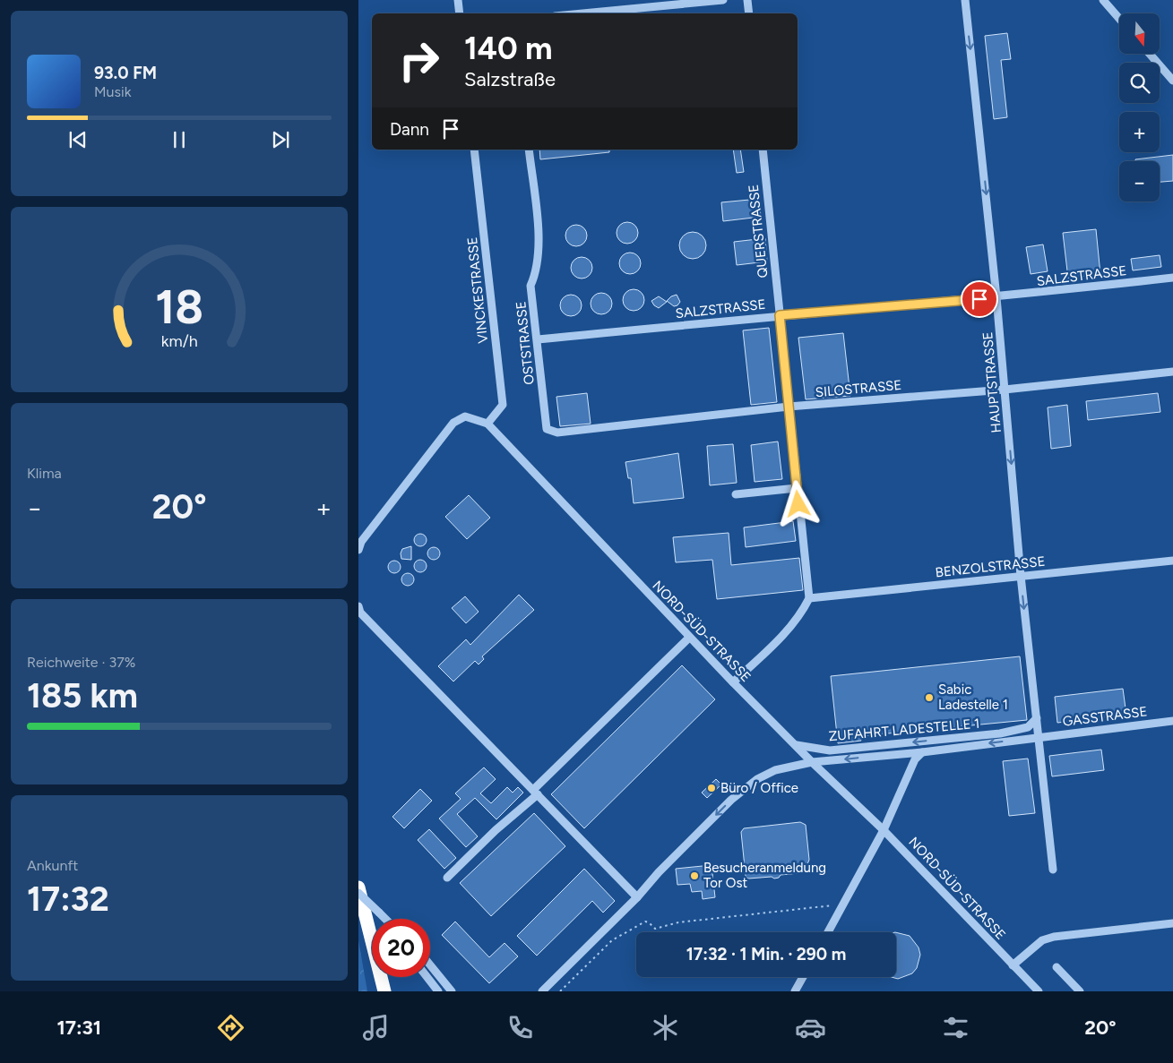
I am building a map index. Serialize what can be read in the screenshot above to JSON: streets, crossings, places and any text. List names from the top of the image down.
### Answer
{
  "streets": {
    "street": [
      "QUERSTRASSE",
      "SALZSTRASSE",
      "VINCKESTRASSE",
      "OSTSTRASSE",
      "HAUPTSTRASSE",
      "SILOSTRASSE",
      "BENZOLSTRASSE",
      "NORD-SÜD-STRASSE",
      "GASSTRASSE",
      "ZUFAHRT LADESTELLE 1"
    ]
  },
  "crossings": [
    ["QUERSTRASSE", "SALZSTRASSE"],
    ["QUERSTRASSE", "SILOSTRASSE"],
    ["QUERSTRASSE", "BENZOLSTRASSE"],
    ["SALZSTRASSE", "OSTSTRASSE"],
    ["SALZSTRASSE", "HAUPTSTRASSE"],
    ["VINCKESTRASSE", "NORD-SÜD-STRASSE"],
    ["OSTSTRASSE", "SILOSTRASSE"],
    ["HAUPTSTRASSE", "SILOSTRASSE"],
    ["HAUPTSTRASSE", "BENZOLSTRASSE"],
    ["HAUPTSTRASSE", "GASSTRASSE"],
    ["HAUPTSTRASSE", "ZUFAHRT LADESTELLE 1"],
    ["NORD-SÜD-STRASSE", "GASSTRASSE"],
    ["NORD-SÜD-STRASSE", "ZUFAHRT LADESTELLE 1"]
  ],
  "one_way": ["HAUPTSTRASSE", "GASSTRASSE", "ZUFAHRT LADESTELLE 1"],
  "places": ["Sabic Ladestelle 1", "Büro / Office", "Besucheranmeldung Tor Ost"],
  "north": "bottom",
  "page": {
    "map_buttons": ["+", "−"],
    "turn": ["140 m", "Salzstraße"],
    "song": ["93.0 FM", "Musik"],
    "then": "Dann",
    "tile": [
      "Klima",
      ["Reichweite · 37%", "185 km"],
      ["Ankunft", "17:32"]
    ],
    "heat": ["−", "20°", "+"],
    "limit": "20",
    "trip": "17:32 · 1 Min. · 290 m",
    "tabs": ["17:31", "20°"],
    "gauge": ["18", "km/h"]
  }
}
